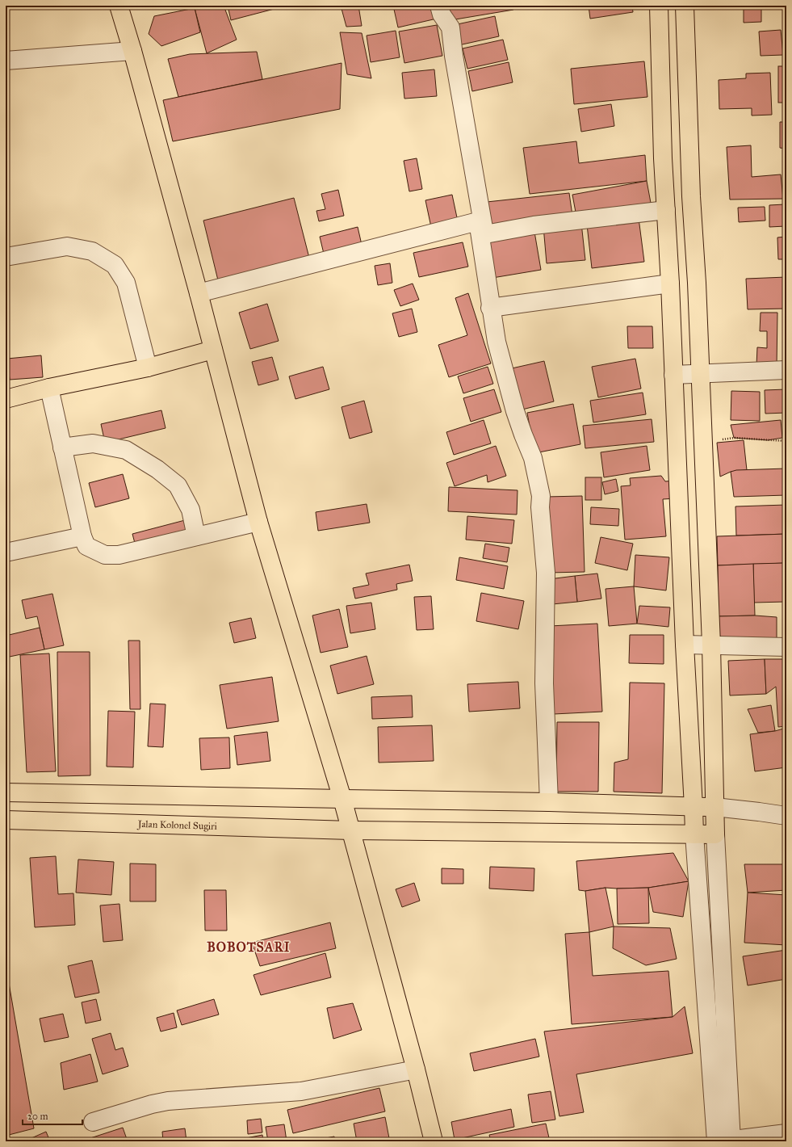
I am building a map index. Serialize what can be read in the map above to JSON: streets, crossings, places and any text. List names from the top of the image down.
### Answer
{
  "streets": {
    "main road": ["Jalan Kolonel Sugiri"]
  },
  "districts": ["BOBOTSARI"],
  "scale_bar": "20 m"
}
